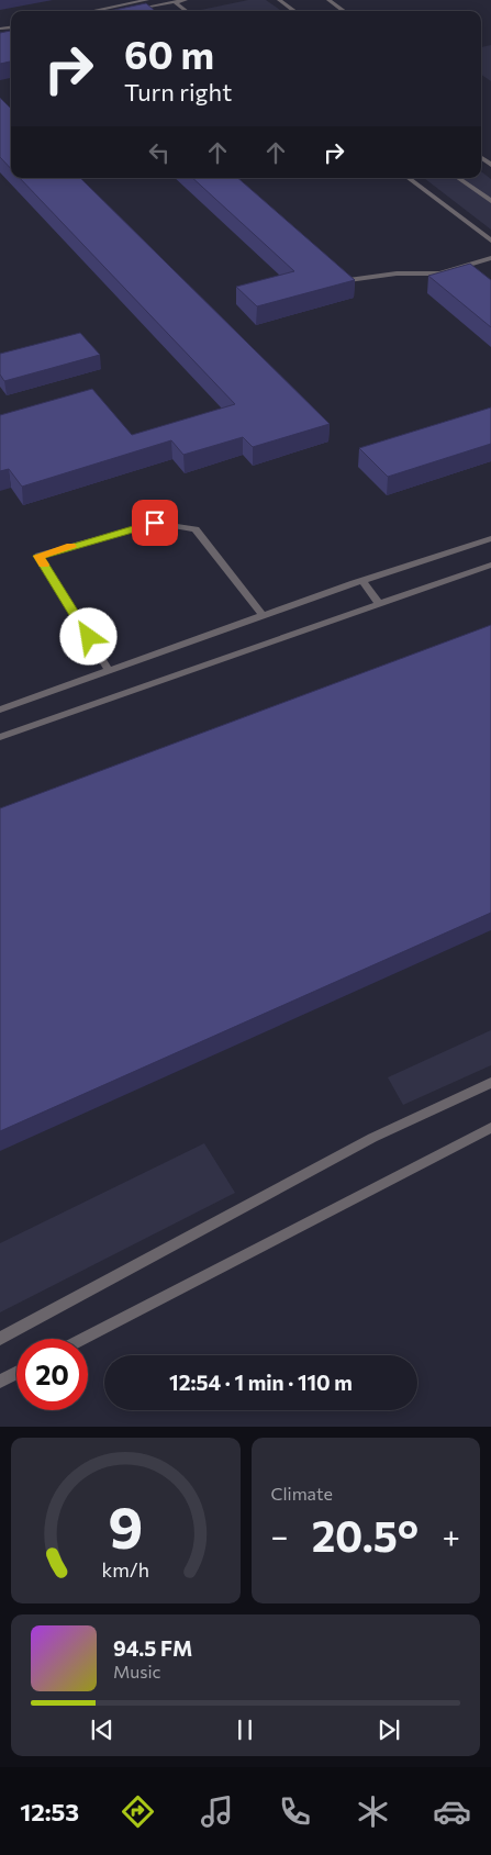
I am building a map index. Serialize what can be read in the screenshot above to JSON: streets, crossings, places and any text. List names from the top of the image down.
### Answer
{
  "page": {
    "turn": ["60 m", "Turn right"],
    "limit": "20",
    "trip": "12:54 · 1 min · 110 m",
    "tile": "Climate",
    "heat": ["−", "20.5°", "+"],
    "song": ["94.5 FM", "Music"],
    "tabs": "12:53",
    "gauge": ["9", "km/h"]
  }
}
